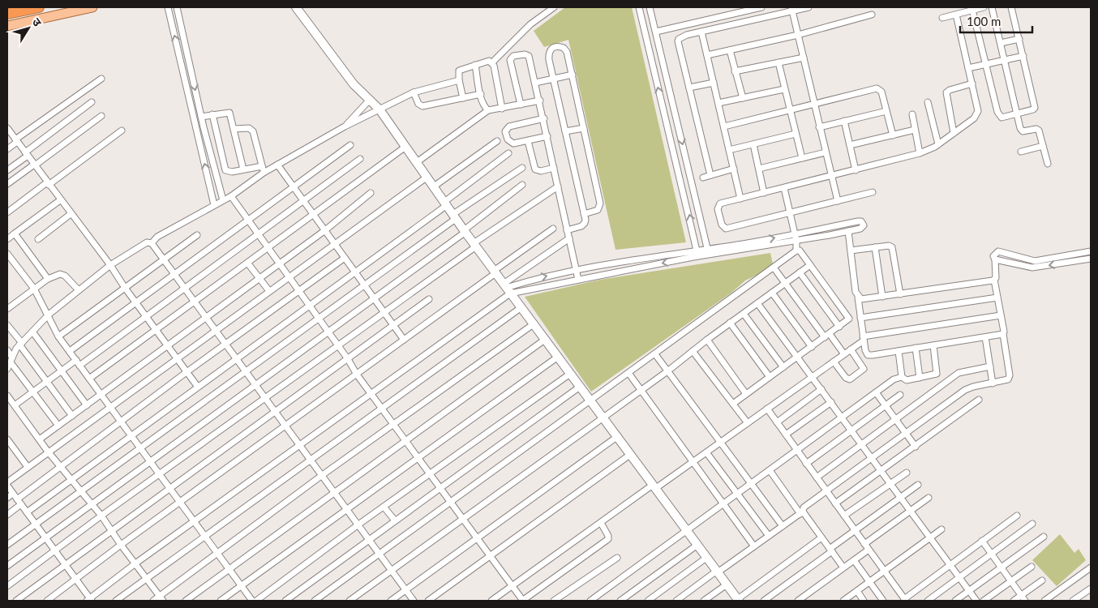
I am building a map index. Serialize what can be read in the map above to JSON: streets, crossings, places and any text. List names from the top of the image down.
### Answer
{
  "scale_bar": "100 m",
  "north": "top right"
}
